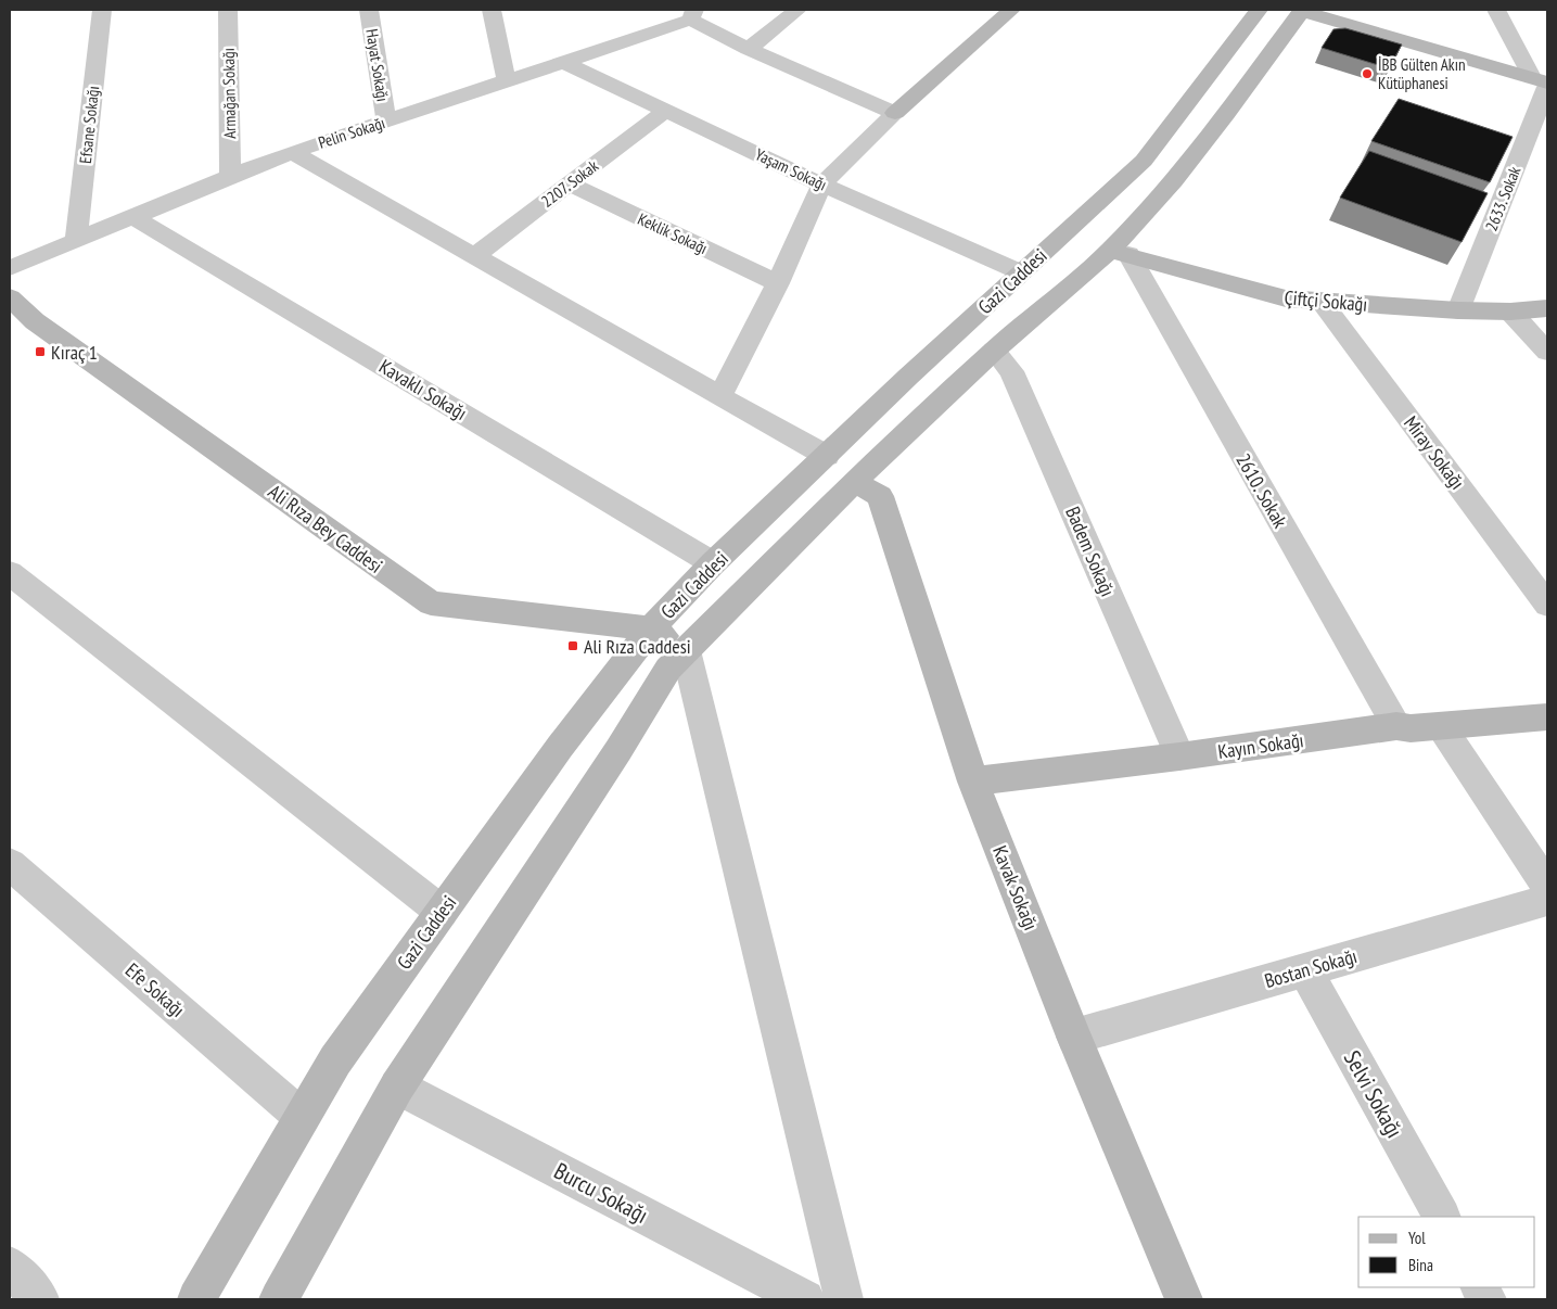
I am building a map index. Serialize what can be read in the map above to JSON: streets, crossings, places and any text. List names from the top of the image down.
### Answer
{
  "streets": {
    "main road": [
      "Gazi Caddesi",
      "Çiftçi Sokağı",
      "Ali Rıza Bey Caddesi",
      "Kayın Sokağı",
      "Kavak Sokağı"
    ],
    "street": [
      "Hayat Sokağı",
      "Armağan Sokağı",
      "Efsane Sokağı",
      "Pelin Sokağı",
      "Yaşam Sokağı",
      "2207. Sokak",
      "2633. Sokak",
      "Keklik Sokağı",
      "Kavaklı Sokağı",
      "Miray Sokağı",
      "2610. Sokak",
      "Badem Sokağı",
      "Bostan Sokağı",
      "Efe Sokağı",
      "Selvi Sokağı",
      "Burcu Sokağı"
    ]
  },
  "crossings": [
    ["Hayat Sokağı", "Pelin Sokağı"],
    ["Armağan Sokağı", "Pelin Sokağı"],
    ["Efsane Sokağı", "Pelin Sokağı"],
    ["Pelin Sokağı", "Yaşam Sokağı"],
    ["Pelin Sokağı", "Kavaklı Sokağı"],
    ["Yaşam Sokağı", "2207. Sokak"],
    ["Yaşam Sokağı", "Gazi Caddesi"],
    ["2207. Sokak", "Keklik Sokağı"],
    ["2633. Sokak", "Çiftçi Sokağı"],
    ["Gazi Caddesi", "Çiftçi Sokağı"],
    ["Gazi Caddesi", "Kavaklı Sokağı"],
    ["Gazi Caddesi", "2610. Sokak"],
    ["Gazi Caddesi", "Ali Rıza Bey Caddesi"],
    ["Gazi Caddesi", "Badem Sokağı"],
    ["Gazi Caddesi", "Kavak Sokağı"],
    ["Gazi Caddesi", "Efe Sokağı"],
    ["Gazi Caddesi", "Burcu Sokağı"],
    ["Çiftçi Sokağı", "Miray Sokağı"],
    ["Çiftçi Sokağı", "2610. Sokak"],
    ["2610. Sokak", "Kayın Sokağı"],
    ["Badem Sokağı", "Kayın Sokağı"],
    ["Kayın Sokağı", "Kavak Sokağı"],
    ["Kavak Sokağı", "Bostan Sokağı"],
    ["Bostan Sokağı", "Selvi Sokağı"]
  ],
  "places": {
    "other": ["İBB Gülten Akın Kütüphanesi"],
    "transit": ["Kıraç 1", "Ali Rıza Caddesi"]
  },
  "legend": ["Yol", "Bina"]
}
